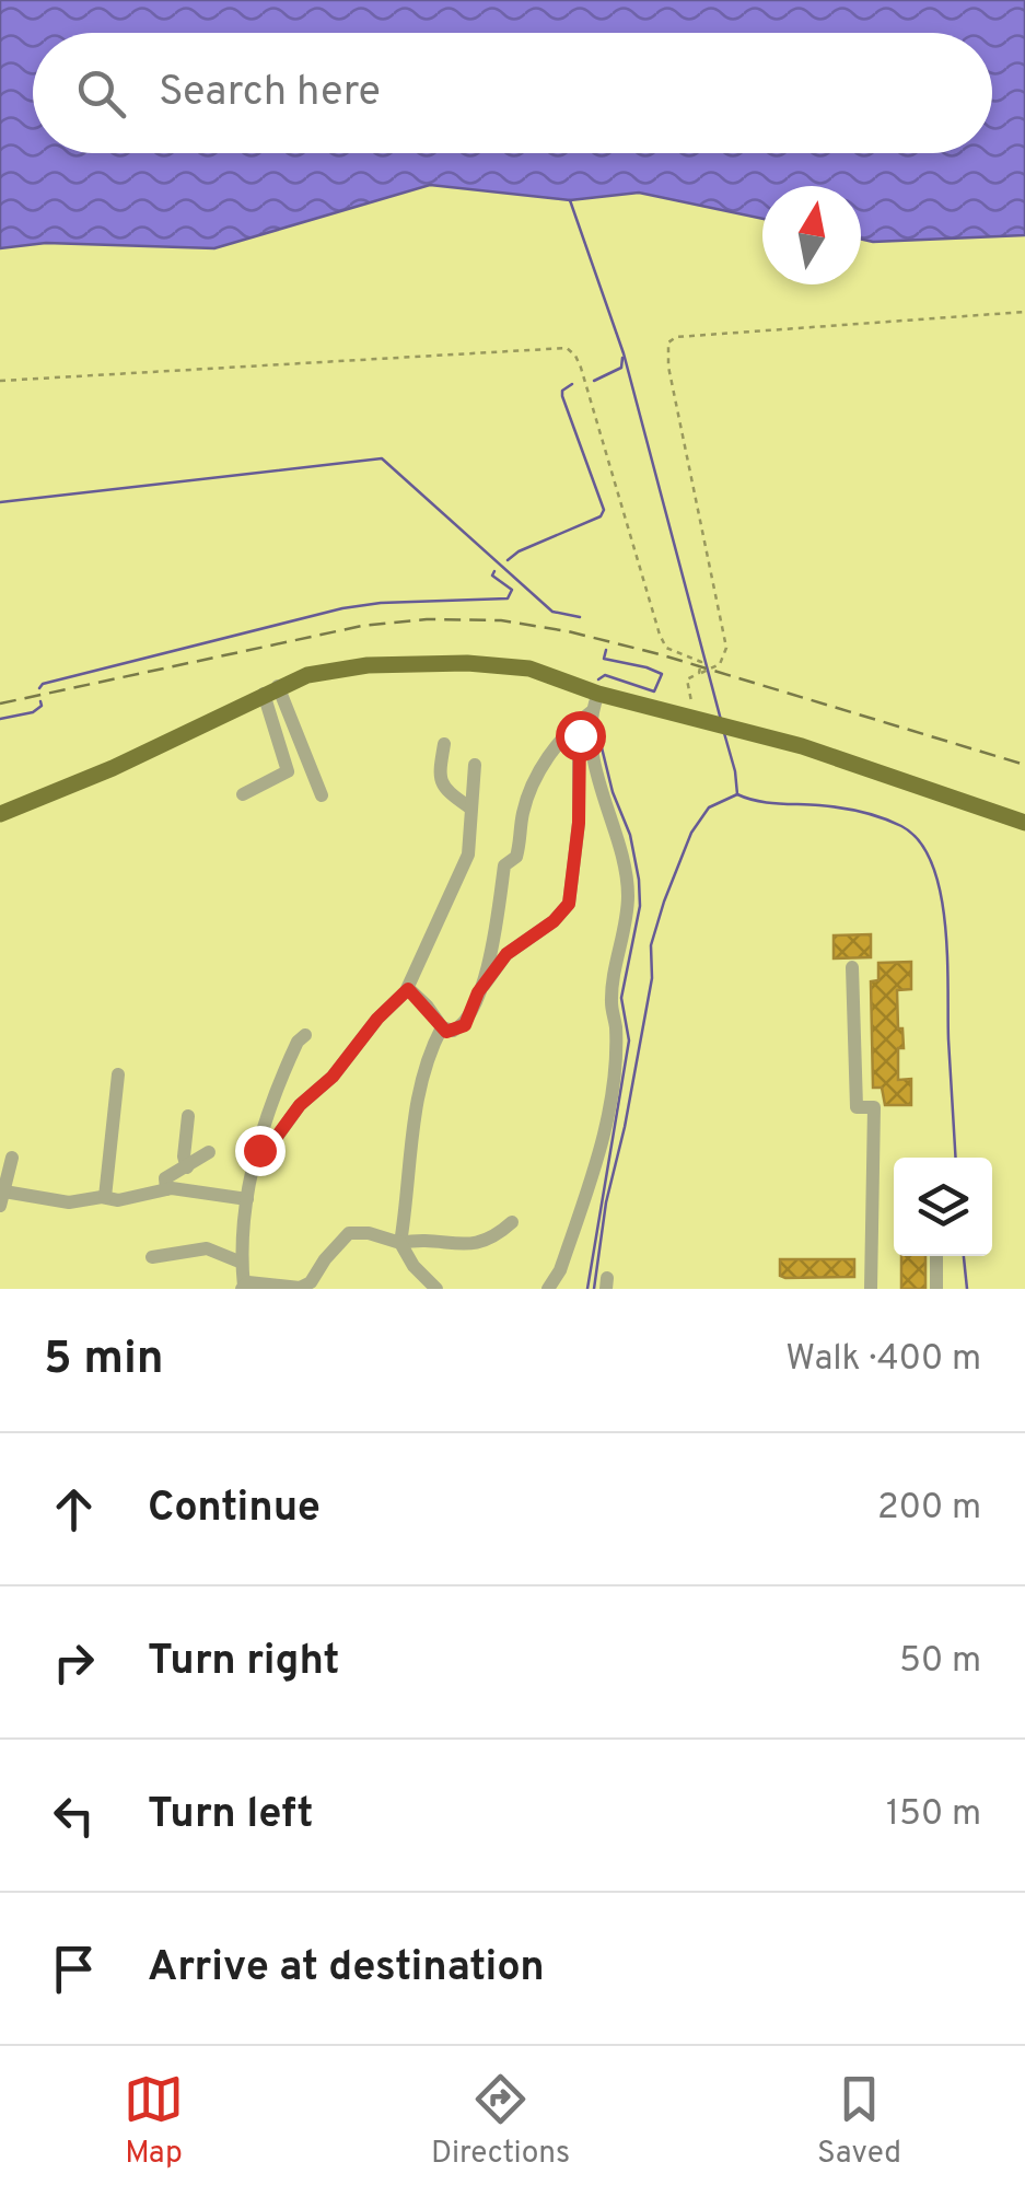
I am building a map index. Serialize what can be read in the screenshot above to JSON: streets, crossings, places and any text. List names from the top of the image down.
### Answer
{
  "north": "top",
  "page": {
    "search": "Search here",
    "heading": ["5 min", "Walk · 400 m"],
    "list": [
      ["Continue", "200 m"],
      ["Turn right", "50 m"],
      ["Turn left", "150 m"],
      "Arrive at destination"
    ],
    "nav": ["Map", "Directions", "Saved"]
  }
}
